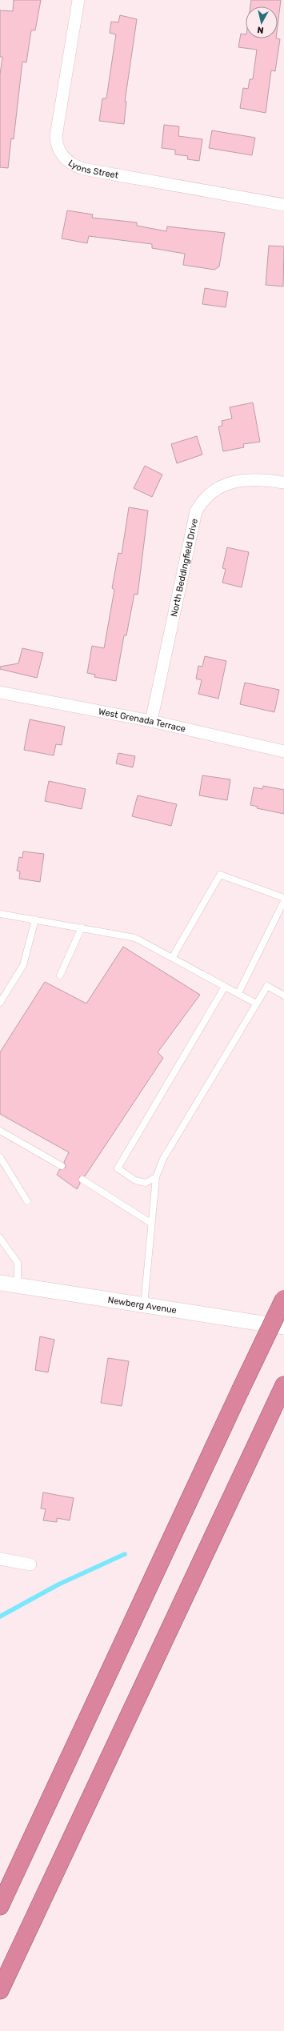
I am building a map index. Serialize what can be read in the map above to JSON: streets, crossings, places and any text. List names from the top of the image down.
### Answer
{
  "streets": {
    "street": [
      "Lyons Street",
      "North Beddingfield Drive",
      "West Grenada Terrace",
      "Newberg Avenue"
    ]
  },
  "crossings": [
    ["North Beddingfield Drive", "West Grenada Terrace"]
  ],
  "north": "bottom"
}
